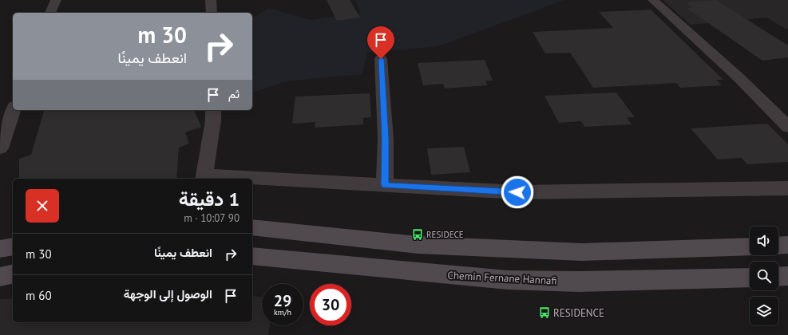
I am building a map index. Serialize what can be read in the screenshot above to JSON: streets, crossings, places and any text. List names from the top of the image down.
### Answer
{
  "streets": {
    "main road": ["Chemin Fernane Hannafi"]
  },
  "places": {
    "bus stop": ["RESIDECE", "RESIDENCE"]
  },
  "page": {
    "turn": ["30 m", "انعطف يمينًا"],
    "then": "ثم",
    "heading": ["1 دقيقة", "90 m · 10:07"],
    "list": [
      {
        "name": "انعطف يمينًا",
        "value": "30 m"
      },
      {
        "name": "الوصول إلى الوجهة",
        "value": "60 m"
      }
    ],
    "speed": "29 km/h",
    "limit": "30"
  }
}
